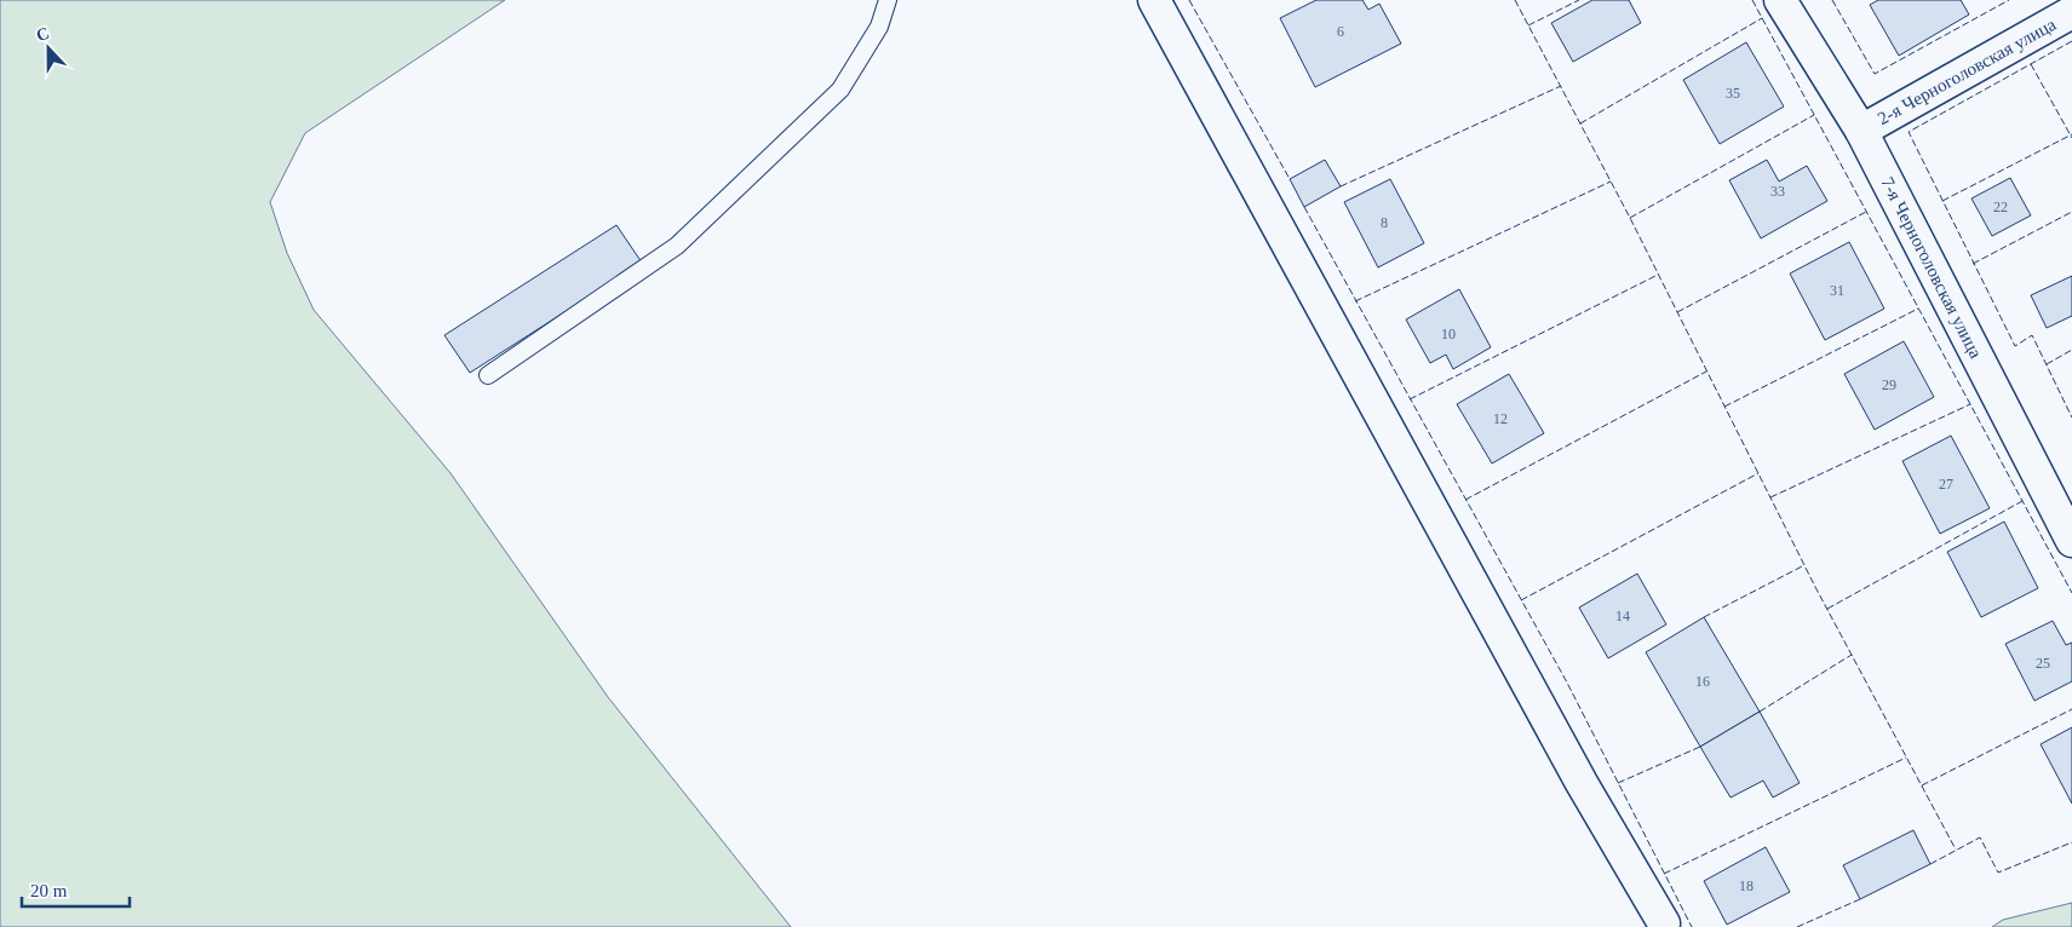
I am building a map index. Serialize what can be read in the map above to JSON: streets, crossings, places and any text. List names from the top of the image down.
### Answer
{
  "streets": {
    "street": ["2-я Черноголовская улица", "7-я Черноголовская улица"]
  },
  "crossings": [
    ["2-я Черноголовская улица", "7-я Черноголовская улица"]
  ],
  "house_numbers": [
    "6",
    "35",
    "33",
    "22",
    "8",
    "31",
    "10",
    "29",
    "12",
    "27",
    "14",
    "25",
    "16",
    "18"
  ],
  "scale_bar": "20 m",
  "north": "top"
}
